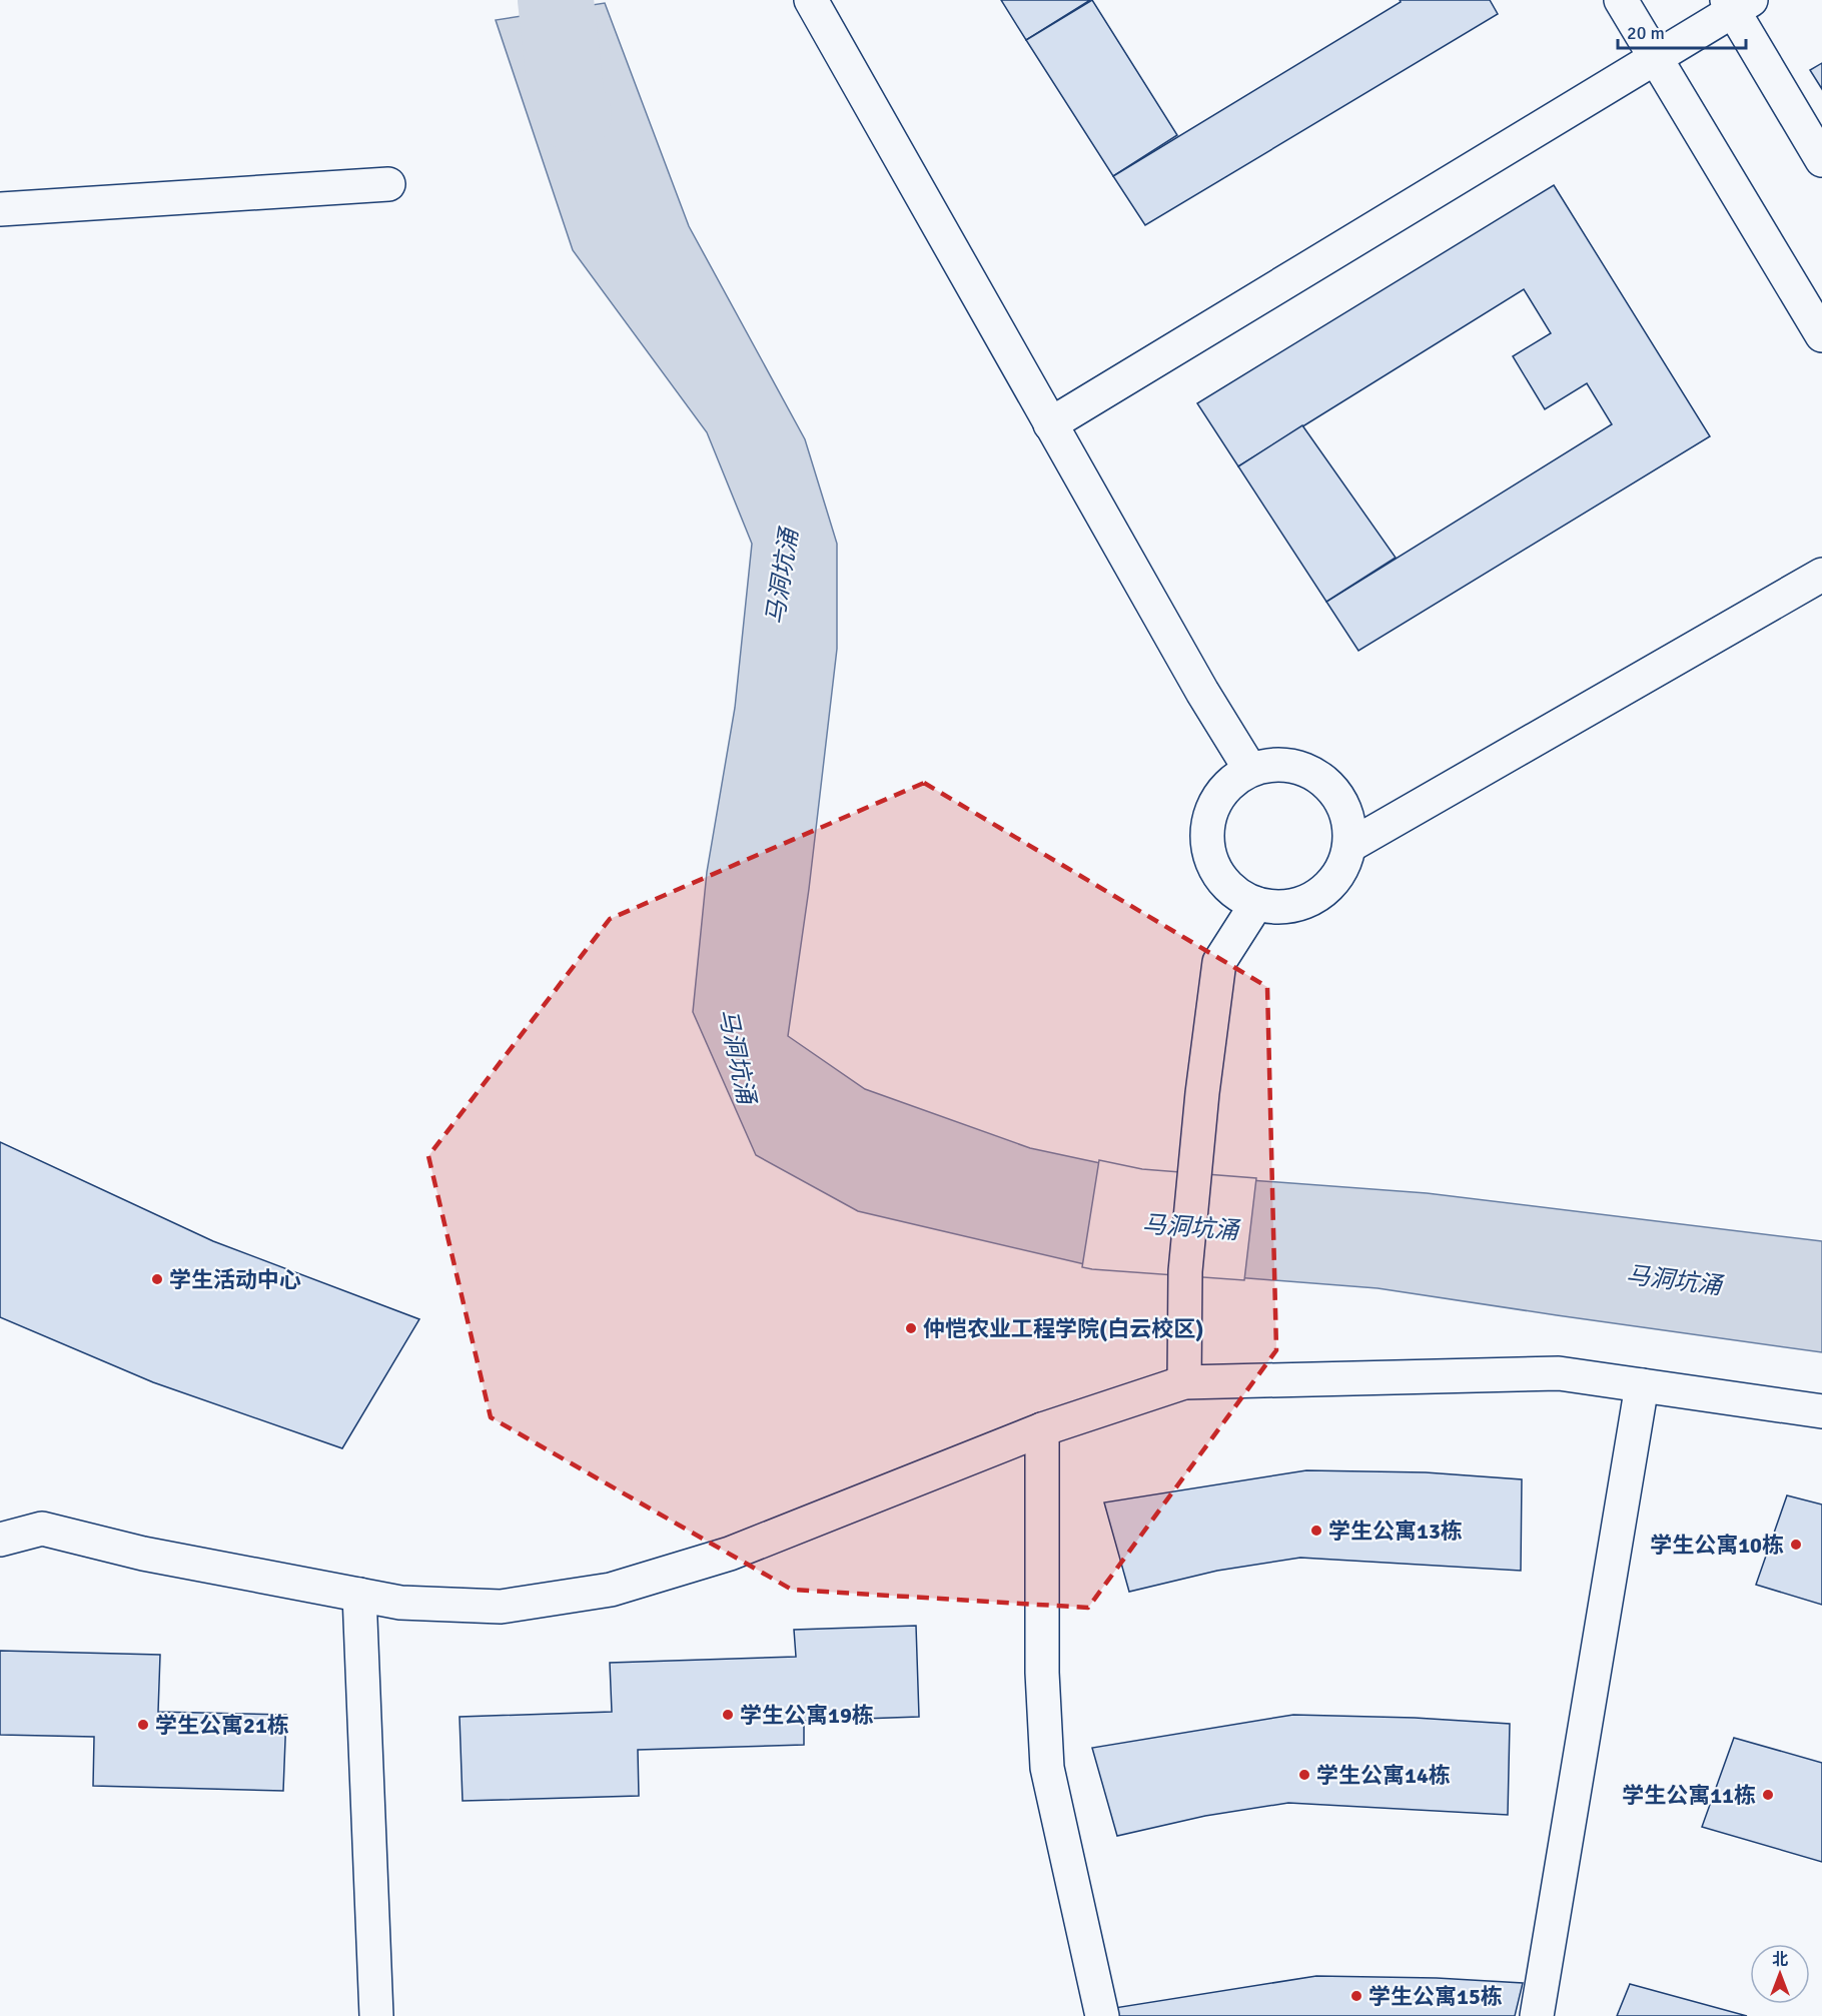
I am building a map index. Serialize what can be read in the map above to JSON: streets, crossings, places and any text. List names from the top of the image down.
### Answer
{
  "water": ["马洞坑涌"],
  "places": [
    "学生活动中心",
    "仲恺农业工程学院(白云校区)",
    "学生公寓13栋",
    "学生公寓10栋",
    "学生公寓19栋",
    "学生公寓21栋",
    "学生公寓14栋",
    "学生公寓11栋",
    "学生公寓15栋"
  ],
  "scale_bar": "20 m",
  "north": "top"
}
